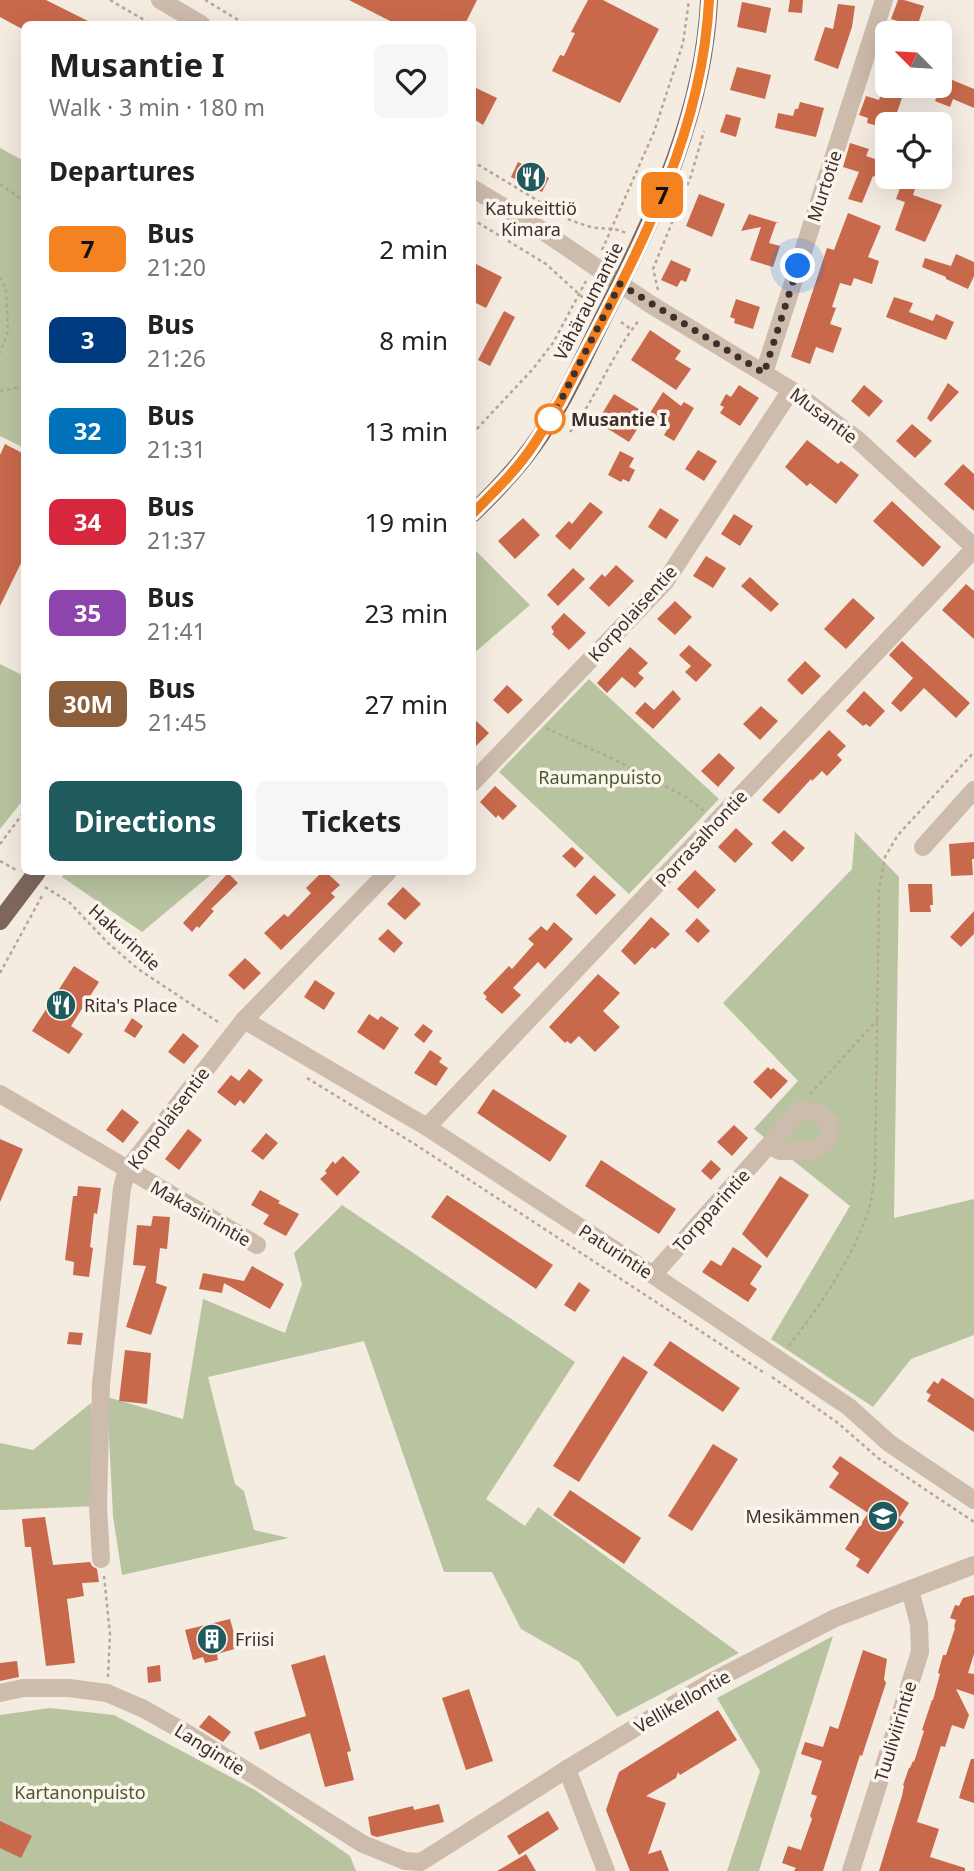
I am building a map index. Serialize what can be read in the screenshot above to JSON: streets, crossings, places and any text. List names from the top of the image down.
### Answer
{
  "streets": {
    "main road": ["Vähäraumantie"],
    "street": [
      "Murtotie",
      "Musantie",
      "Korpolaisentie",
      "Porrasalhontie",
      "Torpparintie",
      "Makasiinintie",
      "Paturintie",
      "Vellikellontie",
      "Tuuliviirintie",
      "Langintie"
    ],
    "path": ["Hakurintie"]
  },
  "crossings": [
    ["Murtotie", "Musantie"],
    ["Vähäraumantie", "Musantie"],
    ["Musantie", "Korpolaisentie"],
    ["Musantie", "Porrasalhontie"],
    ["Korpolaisentie", "Hakurintie"],
    ["Korpolaisentie", "Makasiinintie"],
    ["Korpolaisentie", "Paturintie"],
    ["Porrasalhontie", "Paturintie"],
    ["Hakurintie", "Paturintie"],
    ["Torpparintie", "Paturintie"],
    ["Vellikellontie", "Tuuliviirintie"],
    ["Vellikellontie", "Langintie"]
  ],
  "parks": ["Raumanpuisto", "Kartanonpuisto"],
  "places": {
    "restaurant": ["Katukeittiö Kimara", "Rita's Place"],
    "other": ["Musantie I"],
    "school or university": ["Mesikämmen"],
    "building": ["Friisi"]
  },
  "lines": ["bus line 7"],
  "north": "top left",
  "page": {
    "on_map": "7",
    "heading": [
      ["Musantie I", "Walk · 3 min · 180 m"],
      "Departures"
    ],
    "list": [
      {
        "mark": "7",
        "name": "Bus",
        "note": "21:20",
        "value": "2 min"
      },
      {
        "mark": "3",
        "name": "Bus",
        "note": "21:26",
        "value": "8 min"
      },
      {
        "mark": "32",
        "name": "Bus",
        "note": "21:31",
        "value": "13 min"
      },
      {
        "mark": "34",
        "name": "Bus",
        "note": "21:37",
        "value": "19 min"
      },
      {
        "mark": "35",
        "name": "Bus",
        "note": "21:41",
        "value": "23 min"
      },
      {
        "mark": "30M",
        "name": "Bus",
        "note": "21:45",
        "value": "27 min"
      }
    ],
    "buttons": ["Directions", "Tickets"]
  }
}
